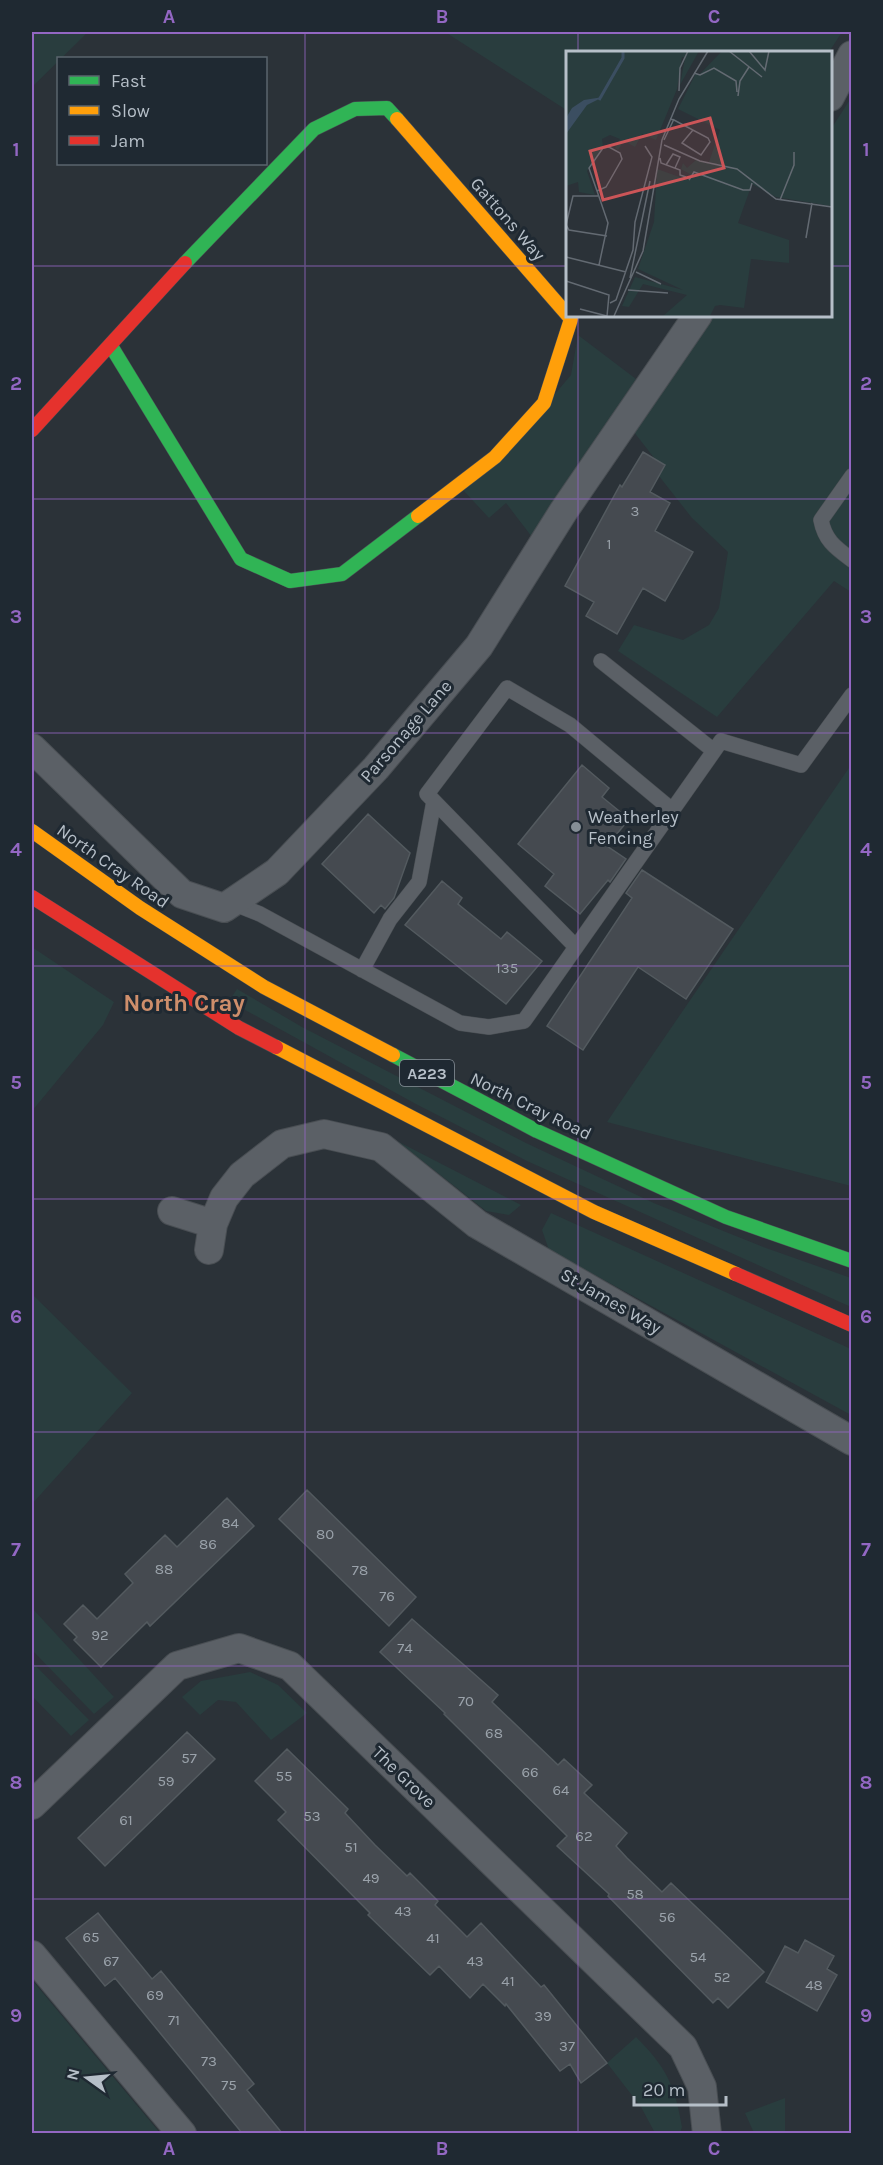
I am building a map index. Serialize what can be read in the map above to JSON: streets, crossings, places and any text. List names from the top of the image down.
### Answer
{
  "streets": {
    "main road": ["Gattons Way", "North Cray Road", "A223"],
    "street": ["Parsonage Lane", "St James Way", "The Grove"]
  },
  "districts": ["North Cray"],
  "places": ["Weatherley Fencing"],
  "house_numbers": [
    "3",
    "1",
    "135",
    "84",
    "80",
    "86",
    "88",
    "78",
    "76",
    "92",
    "74",
    "70",
    "68",
    "57",
    "66",
    "55",
    "59",
    "64",
    "53",
    "61",
    "62",
    "51",
    "49",
    "58",
    "43",
    "56",
    "65",
    "41",
    "54",
    "67",
    "43",
    "52",
    "41",
    "48",
    "69",
    "39",
    "71",
    "37",
    "73",
    "75"
  ],
  "legend": ["Fast", "Slow", "Jam"],
  "scale_bar": "20 m",
  "north": "left",
  "grid": {
    "columns": ["A", "B", "C"],
    "rows": [
      "1",
      "2",
      "3",
      "4",
      "5",
      "6",
      "7",
      "8",
      "9"
    ]
  }
}
